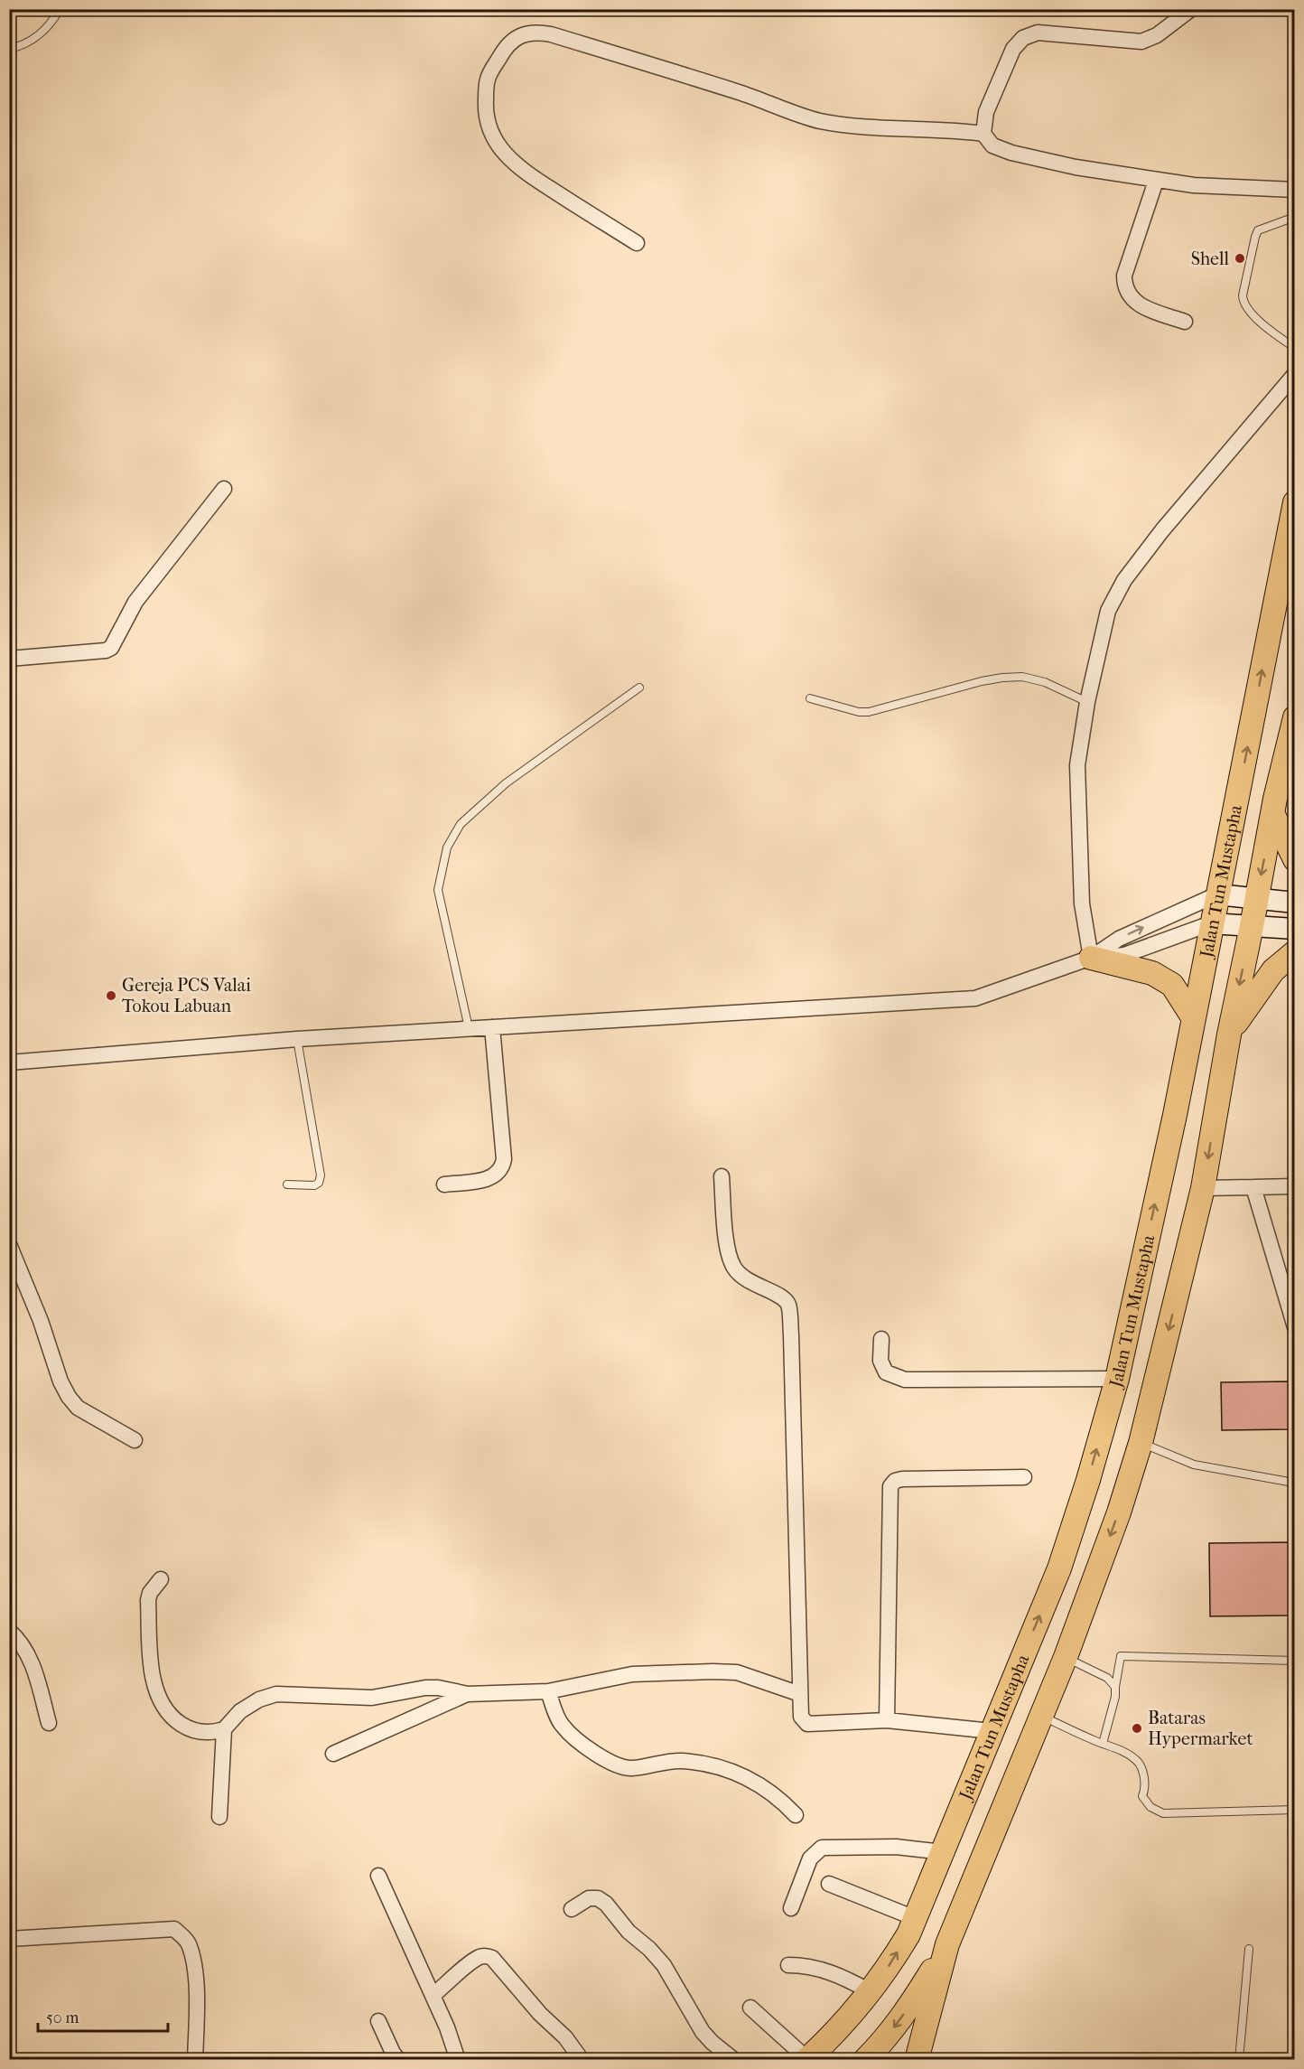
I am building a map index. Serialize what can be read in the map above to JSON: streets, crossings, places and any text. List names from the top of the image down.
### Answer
{
  "streets": {
    "main road": ["Jalan Tun Mustapha"]
  },
  "places": ["Shell", "Gereja PCS Valai Tokou Labuan", "Bataras Hypermarket"],
  "scale_bar": "50 m"
}
